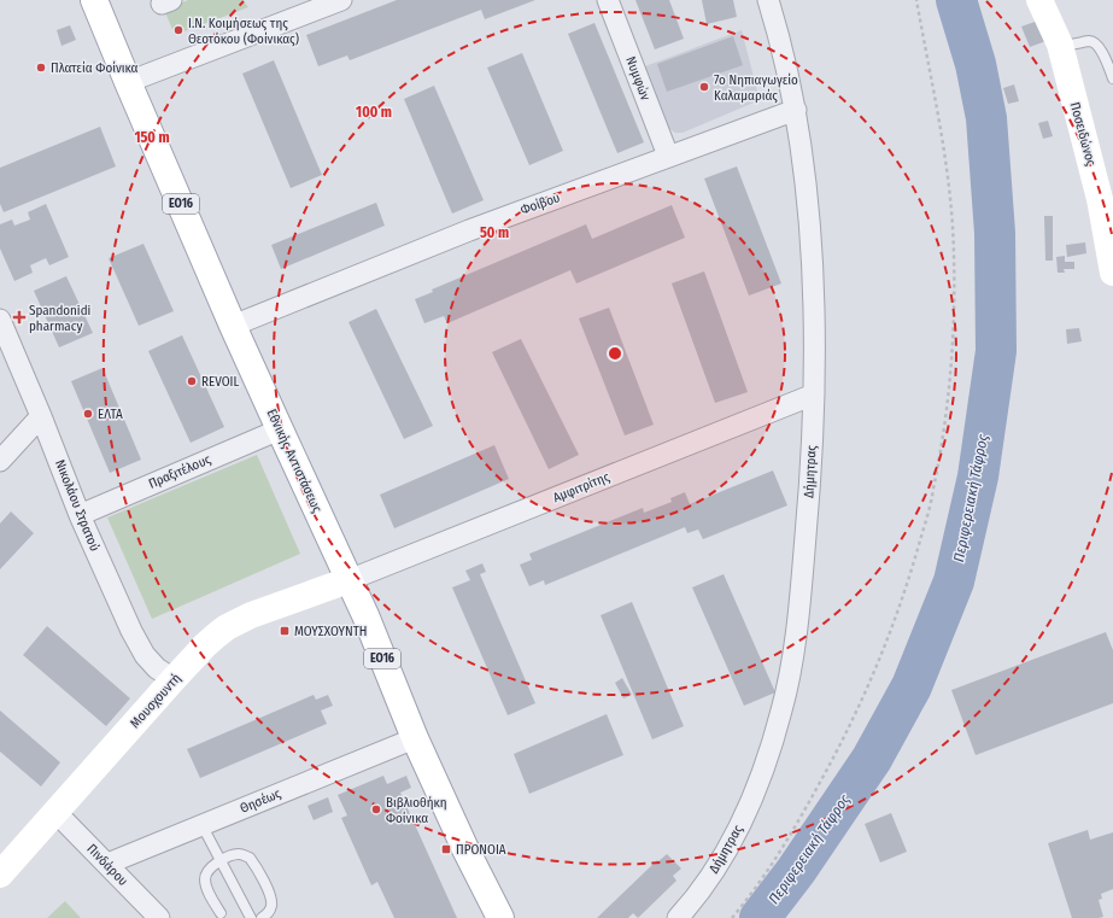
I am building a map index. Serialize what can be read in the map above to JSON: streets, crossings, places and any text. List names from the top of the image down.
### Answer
{
  "streets": {
    "main road": [
      "Ποσειδώνος",
      "ΕΟ16",
      "Εθνικής Αντιστάσεως",
      "Μουσχουντή"
    ],
    "street": [
      "Νυμφών",
      "Φοίβου",
      "Πραξιτέλους",
      "Δήμητρας",
      "Αμφιτρίτης",
      "Νικολάου Στρατού",
      "Θησέως",
      "Πινδάρου"
    ]
  },
  "crossings": [
    ["Νυμφών", "Φοίβου"],
    ["Φοίβου", "Εθνικής Αντιστάσεως"],
    ["Φοίβου", "Δήμητρας"],
    ["Εθνικής Αντιστάσεως", "Πραξιτέλους"],
    ["Εθνικής Αντιστάσεως", "Αμφιτρίτης"],
    ["Εθνικής Αντιστάσεως", "Μουσχουντή"],
    ["Εθνικής Αντιστάσεως", "Θησέως"],
    ["Πραξιτέλους", "Νικολάου Στρατού"],
    ["Δήμητρας", "Αμφιτρίτης"],
    ["Αμφιτρίτης", "Μουσχουντή"],
    ["Νικολάου Στρατού", "Μουσχουντή"],
    ["Μουσχουντή", "Πινδάρου"],
    ["Θησέως", "Πινδάρου"]
  ],
  "water": ["Περιφερειακή Τάφρος"],
  "places": {
    "other": [
      "Ι.Ν. Κοιμήσεως της Θεοτόκου (Φοίνικας)",
      "Πλατεία Φοίνικα",
      "7ο Νηπιαγωγείο Καλαμαριάς",
      "REVOIL",
      "ΕΛΤΑ",
      "Βιβλιοθήκη Φοίνικα"
    ],
    "health": ["Spandonidi pharmacy"],
    "transit": ["ΜΟΥΣΧΟΥΝΤΗ", "ΠΡΟΝΟΙΑ"]
  },
  "rings": ["100 m", "150 m", "50 m"]
}
